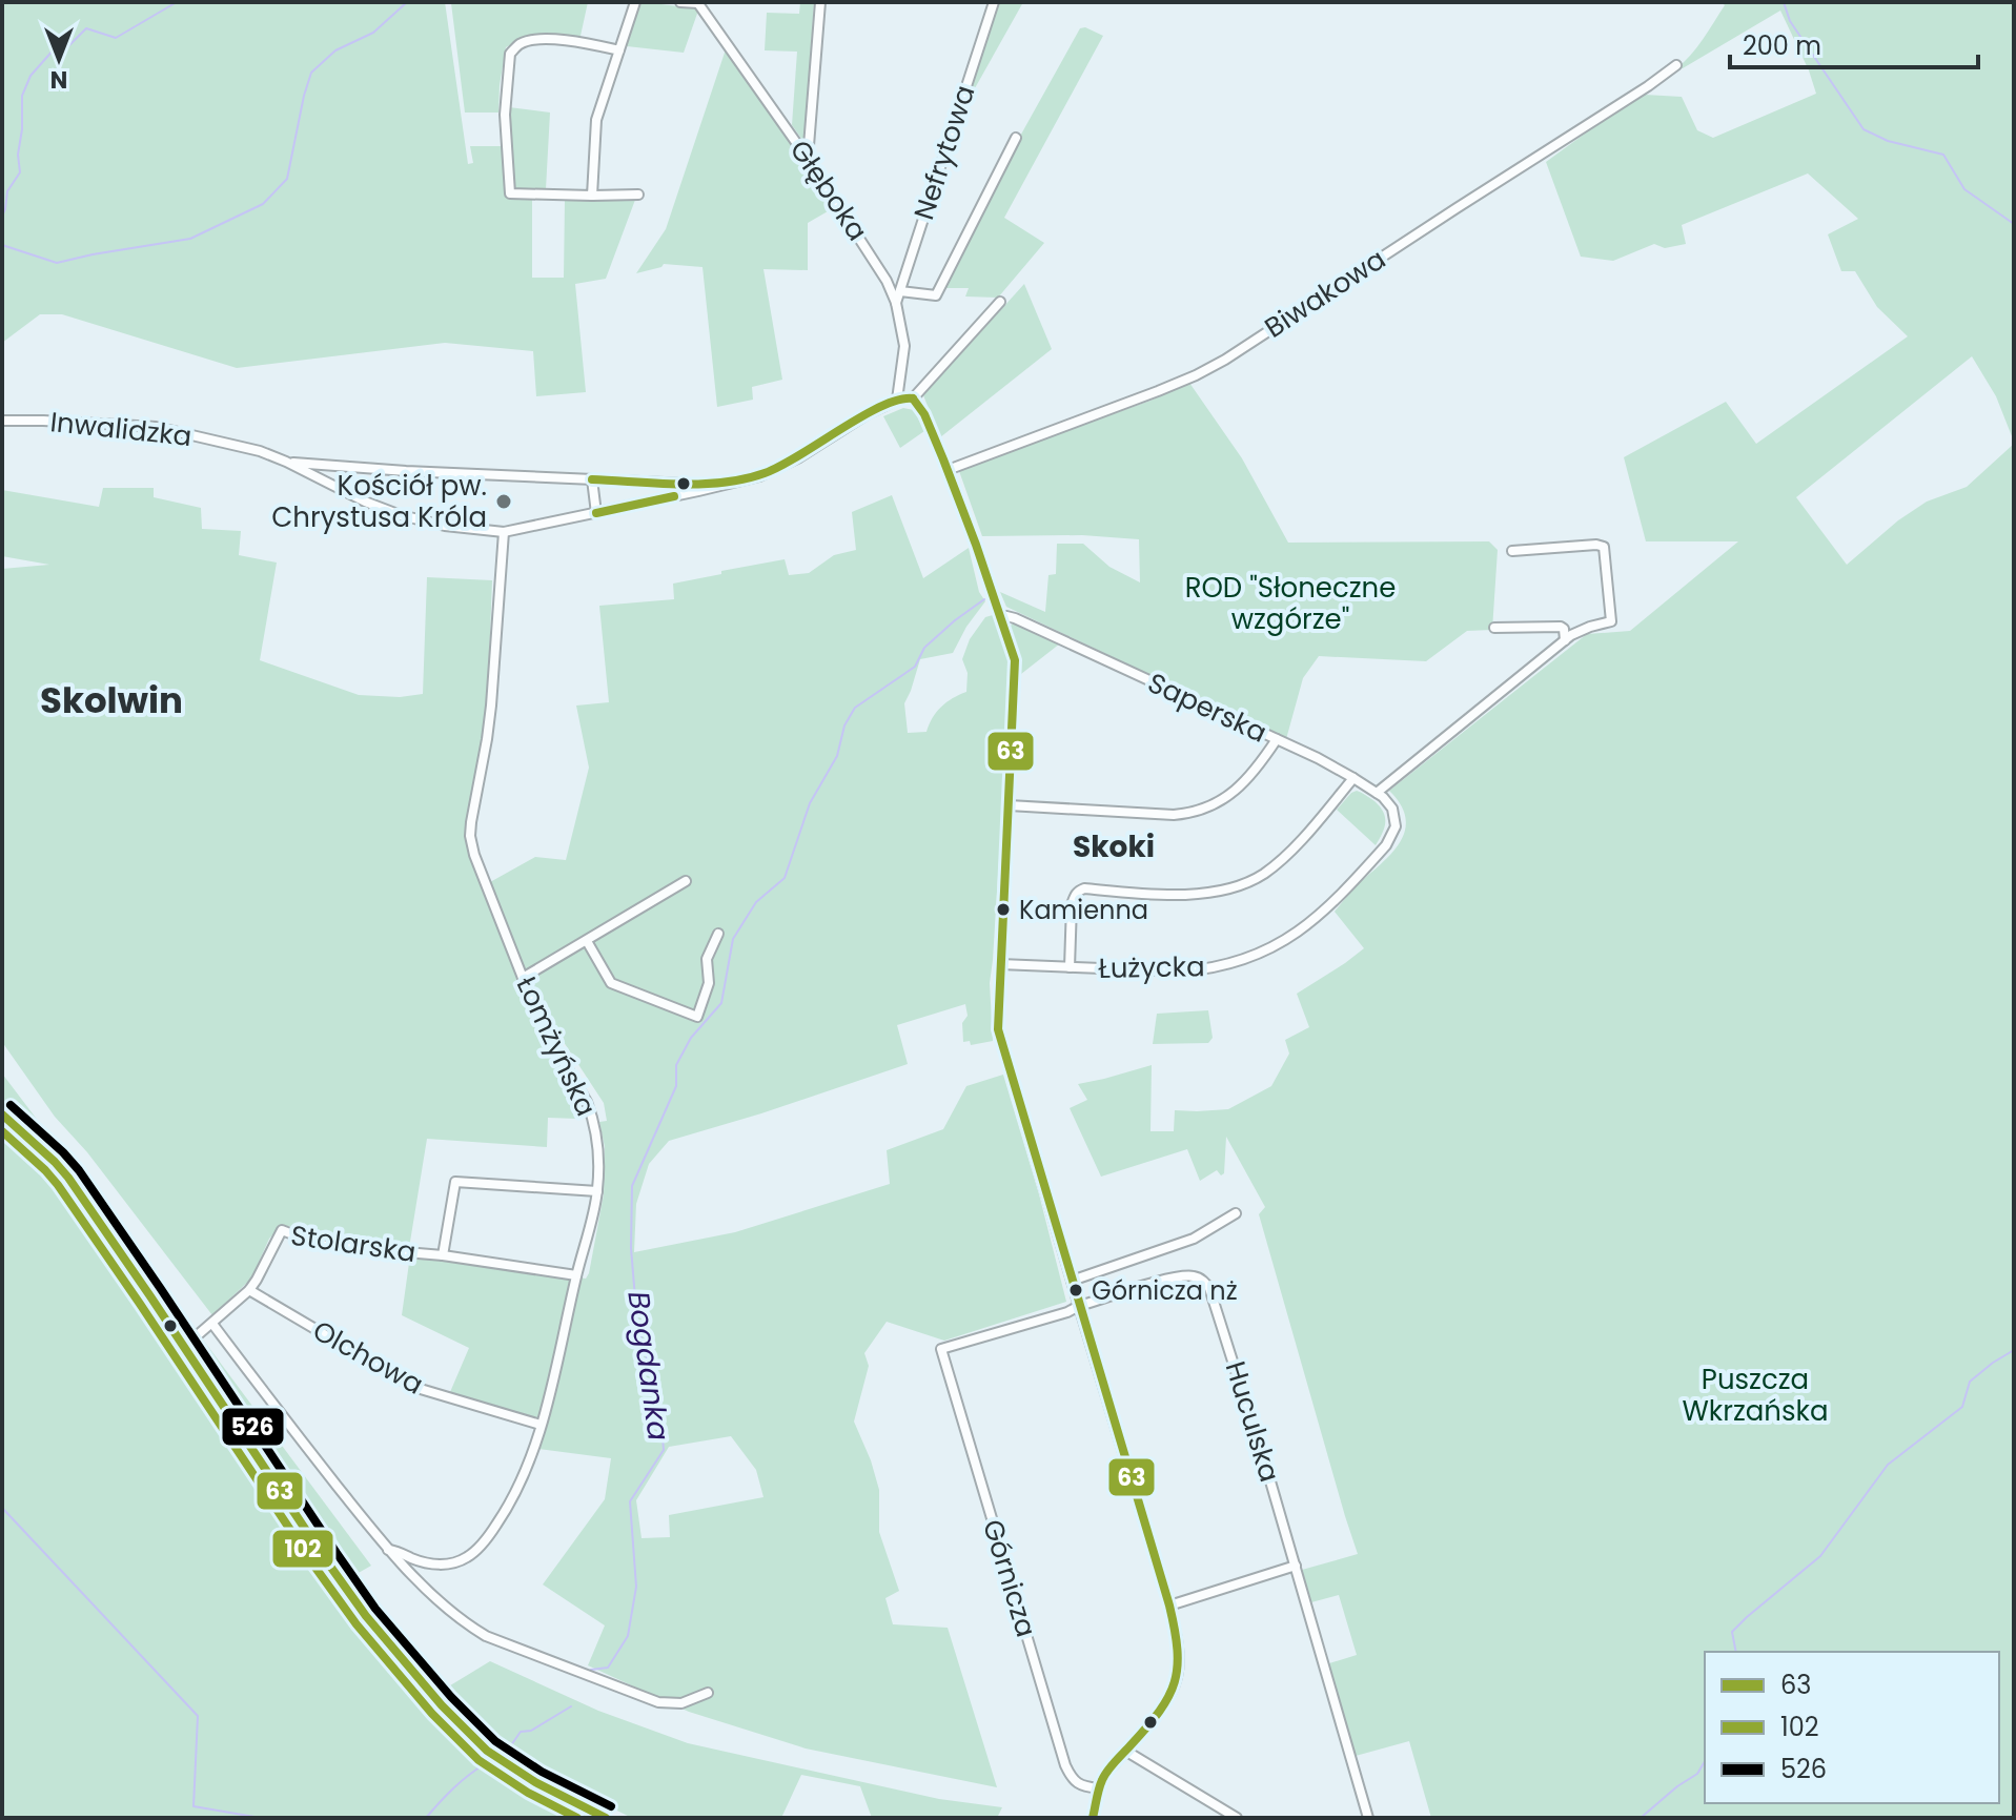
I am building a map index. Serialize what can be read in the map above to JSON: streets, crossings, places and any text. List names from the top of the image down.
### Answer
{
  "streets": {
    "street": [
      "Nefrytowa",
      "Głęboka",
      "Biwakowa",
      "Inwalidzka",
      "Saperska",
      "Łużycka",
      "Łomżyńska",
      "Stolarska",
      "Olchowa",
      "Huculska",
      "Górnicza"
    ]
  },
  "crossings": [
    ["Nefrytowa", "Głęboka"],
    ["Głęboka", "Inwalidzka"],
    ["Inwalidzka", "Łomżyńska"],
    ["Saperska", "Łużycka"],
    ["Łomżyńska", "Stolarska"],
    ["Łomżyńska", "Olchowa"],
    ["Stolarska", "Olchowa"],
    ["Huculska", "Górnicza"]
  ],
  "districts": ["Skolwin", "Skoki"],
  "water": ["Bogdanka"],
  "parks": ["ROD \"Słoneczne wzgórze\"", "Puszcza Wkrzańska"],
  "places": ["Kościół pw. Chrystusa Króla", "Kamienna", "Górnicza nż"],
  "lines": ["transit line 63", "transit line 526", "transit line 102"],
  "legend": ["63", "102", "526"],
  "scale_bar": "200 m",
  "north": "bottom"
}
